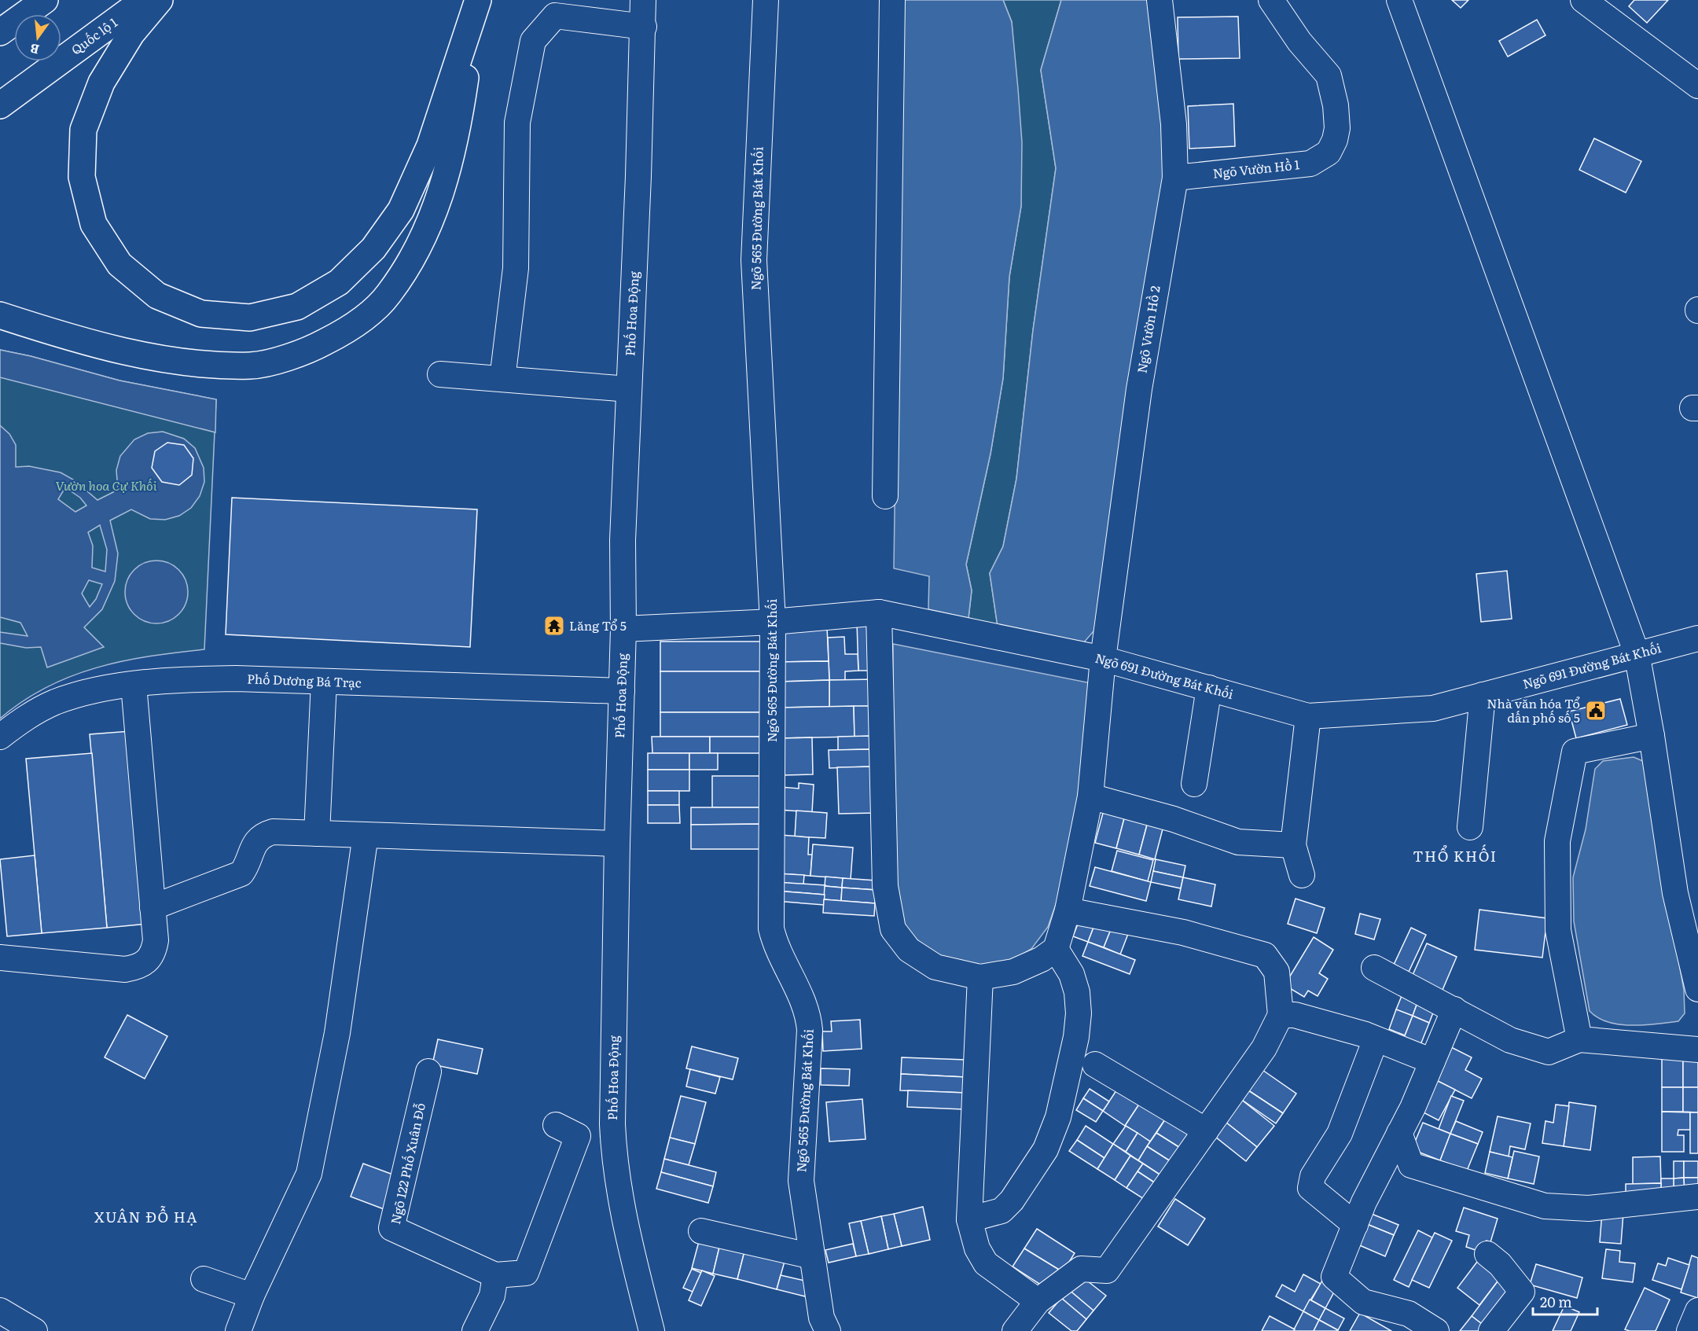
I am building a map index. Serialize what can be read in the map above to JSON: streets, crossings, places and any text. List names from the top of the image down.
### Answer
{
  "streets": {
    "highway": ["Quốc lộ 1"],
    "street": [
      "Ngõ Vườn Hồ 1",
      "Ngõ 565 Đường Bát Khối",
      "Phố Hoa Động",
      "Ngõ Vườn Hồ 2",
      "Ngõ 691 Đường Bát Khối",
      "Phố Dương Bá Trạc",
      "Ngõ 122 Phố Xuân Đỗ"
    ]
  },
  "crossings": [
    ["Ngõ Vườn Hồ 1", "Ngõ Vườn Hồ 2"],
    ["Ngõ 565 Đường Bát Khối", "Ngõ 691 Đường Bát Khối"],
    ["Phố Hoa Động", "Ngõ 691 Đường Bát Khối"],
    ["Phố Hoa Động", "Phố Dương Bá Trạc"],
    ["Ngõ Vườn Hồ 2", "Ngõ 691 Đường Bát Khối"]
  ],
  "districts": ["THỔ KHỐI", "XUÂN ĐỖ HẠ"],
  "parks": ["Vườn hoa Cự Khối"],
  "places": {
    "temple": ["Lăng Tổ 5"],
    "public building": ["Nhà văn hóa Tổ dấn phố số 5"]
  },
  "scale_bar": "20 m",
  "north": "bottom"
}
